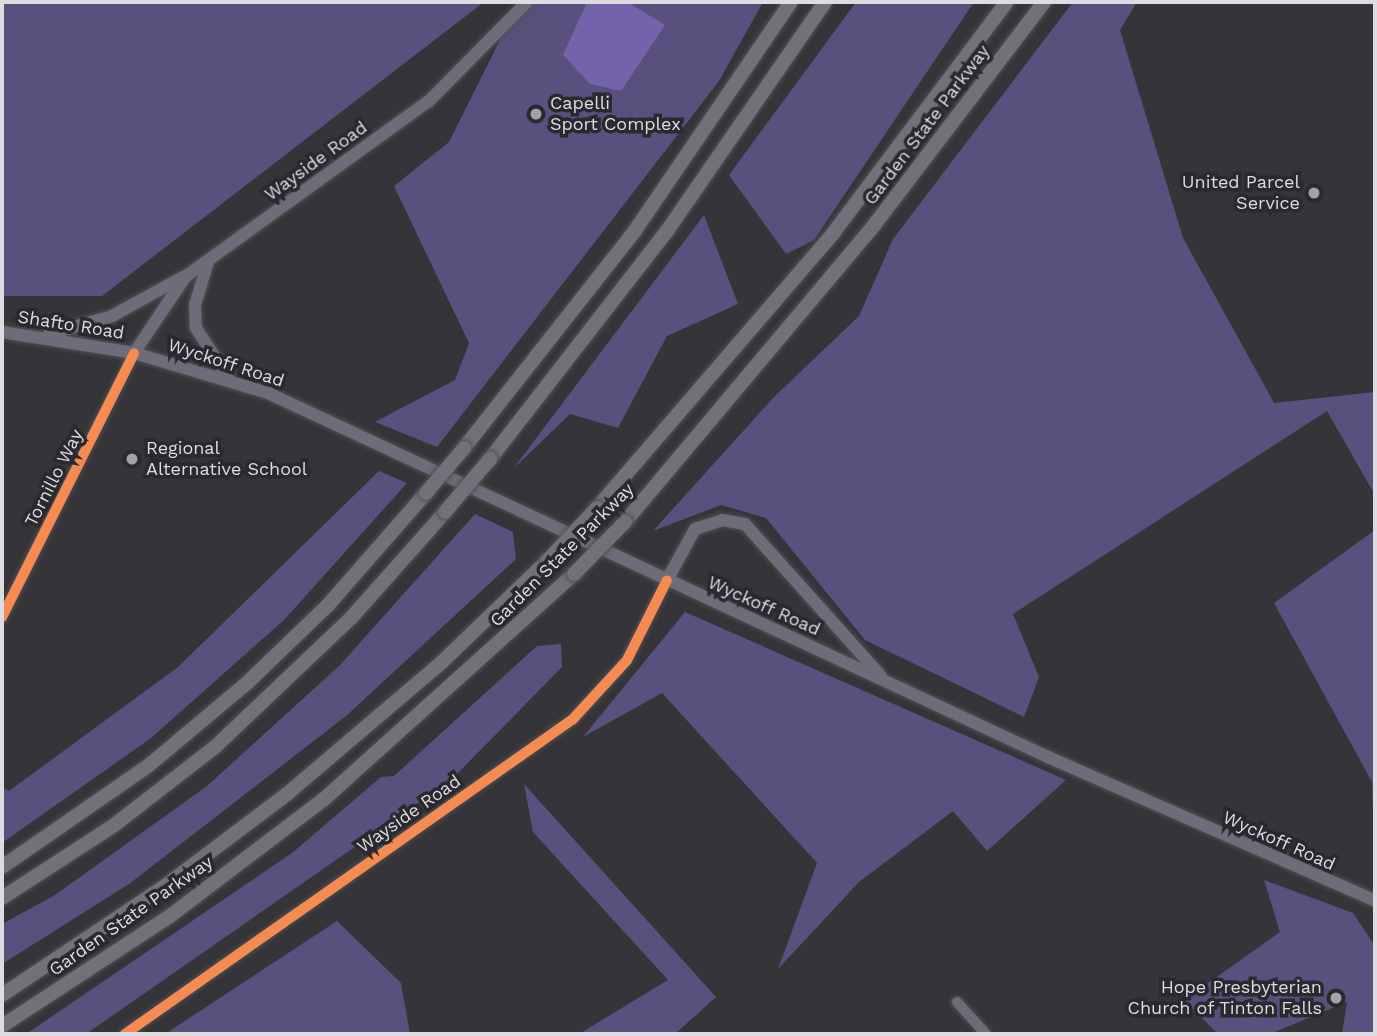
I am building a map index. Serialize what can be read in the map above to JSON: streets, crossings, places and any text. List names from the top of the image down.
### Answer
{
  "streets": {
    "highway": ["Garden State Parkway"],
    "main road": ["Wayside Road", "Shafto Road", "Wyckoff Road"],
    "street": ["Tornillo Way"]
  },
  "crossings": [
    ["Wayside Road", "Shafto Road"],
    ["Wayside Road", "Wyckoff Road"],
    ["Wayside Road", "Tornillo Way"],
    ["Shafto Road", "Wyckoff Road"],
    ["Shafto Road", "Tornillo Way"],
    ["Wyckoff Road", "Tornillo Way"]
  ],
  "places": [
    "Capelli Sport Complex",
    "United Parcel Service",
    "Regional Alternative School",
    "Hope Presbyterian Church of Tinton Falls"
  ]
}
